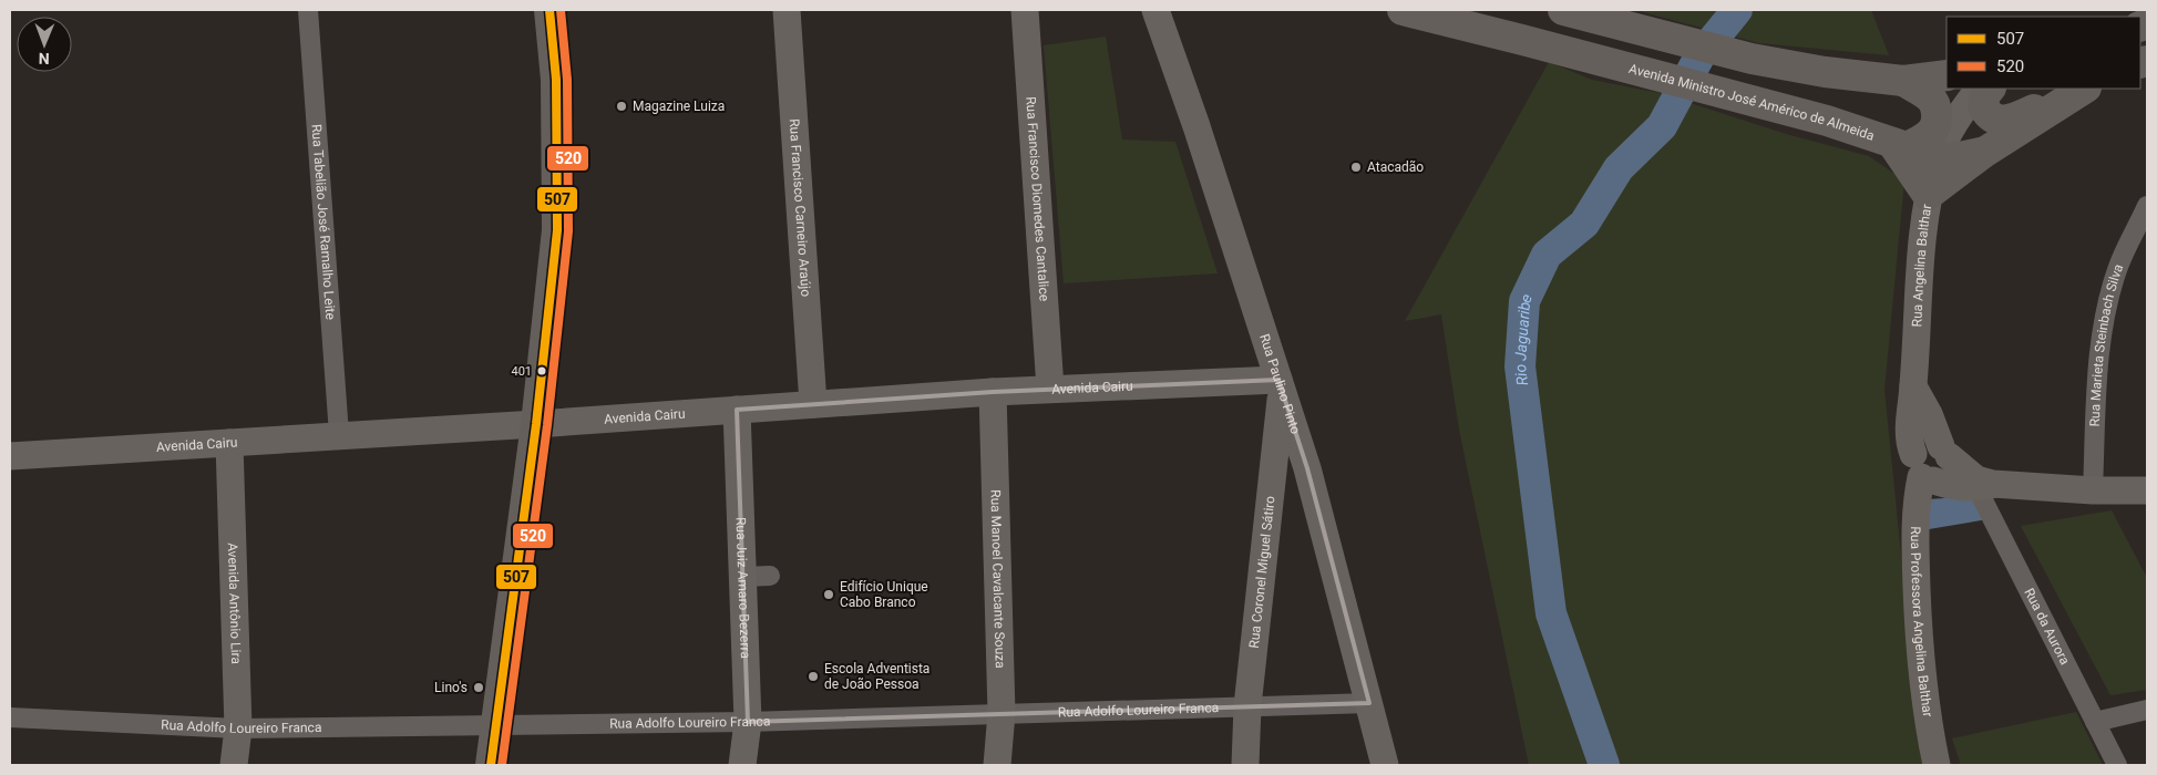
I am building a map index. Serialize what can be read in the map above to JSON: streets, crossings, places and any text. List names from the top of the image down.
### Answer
{
  "streets": {
    "main road": [
      "Avenida Ministro José Américo de Almeida",
      "Rua Francisco Diomedes Cantalice",
      "Rua Francisco Carneiro Araújo",
      "Rua Angelina Balthar",
      "Rua Paulino Pinto",
      "Avenida Cairu",
      "Rua Coronel Miguel Sátiro",
      "Rua Manoel Cavalcante Souza",
      "Rua Juiz Amaro Bezerra",
      "Avenida Antônio Lira",
      "Rua Professora Angelina Balthar"
    ],
    "street": [
      "Rua Tabelião José Ramalho Leite",
      "Rua Marieta Steinbach Silva",
      "Rua da Aurora",
      "Rua Adolfo Loureiro Franca"
    ]
  },
  "crossings": [
    ["Avenida Ministro José Américo de Almeida", "Rua Angelina Balthar"],
    ["Rua Francisco Diomedes Cantalice", "Avenida Cairu"],
    ["Rua Francisco Carneiro Araújo", "Avenida Cairu"],
    ["Rua Tabelião José Ramalho Leite", "Avenida Cairu"],
    ["Rua Angelina Balthar", "Rua Professora Angelina Balthar"],
    ["Rua Paulino Pinto", "Avenida Cairu"],
    ["Rua Paulino Pinto", "Rua Coronel Miguel Sátiro"],
    ["Rua Paulino Pinto", "Rua Adolfo Loureiro Franca"],
    ["Avenida Cairu", "Rua Coronel Miguel Sátiro"],
    ["Avenida Cairu", "Rua Manoel Cavalcante Souza"],
    ["Avenida Cairu", "Rua Juiz Amaro Bezerra"],
    ["Avenida Cairu", "Avenida Antônio Lira"],
    ["Rua Coronel Miguel Sátiro", "Rua Adolfo Loureiro Franca"],
    ["Rua Manoel Cavalcante Souza", "Rua Adolfo Loureiro Franca"],
    ["Rua Juiz Amaro Bezerra", "Rua Adolfo Loureiro Franca"],
    ["Avenida Antônio Lira", "Rua Adolfo Loureiro Franca"]
  ],
  "water": ["Rio Jaguaribe"],
  "places": [
    "Magazine Luiza",
    "Atacadão",
    "401",
    "Edifício Unique Cabo Branco",
    "Escola Adventista de João Pessoa",
    "Lino's"
  ],
  "lines": ["transit line 507", "transit line 520"],
  "legend": ["507", "520"],
  "north": "bottom"
}
